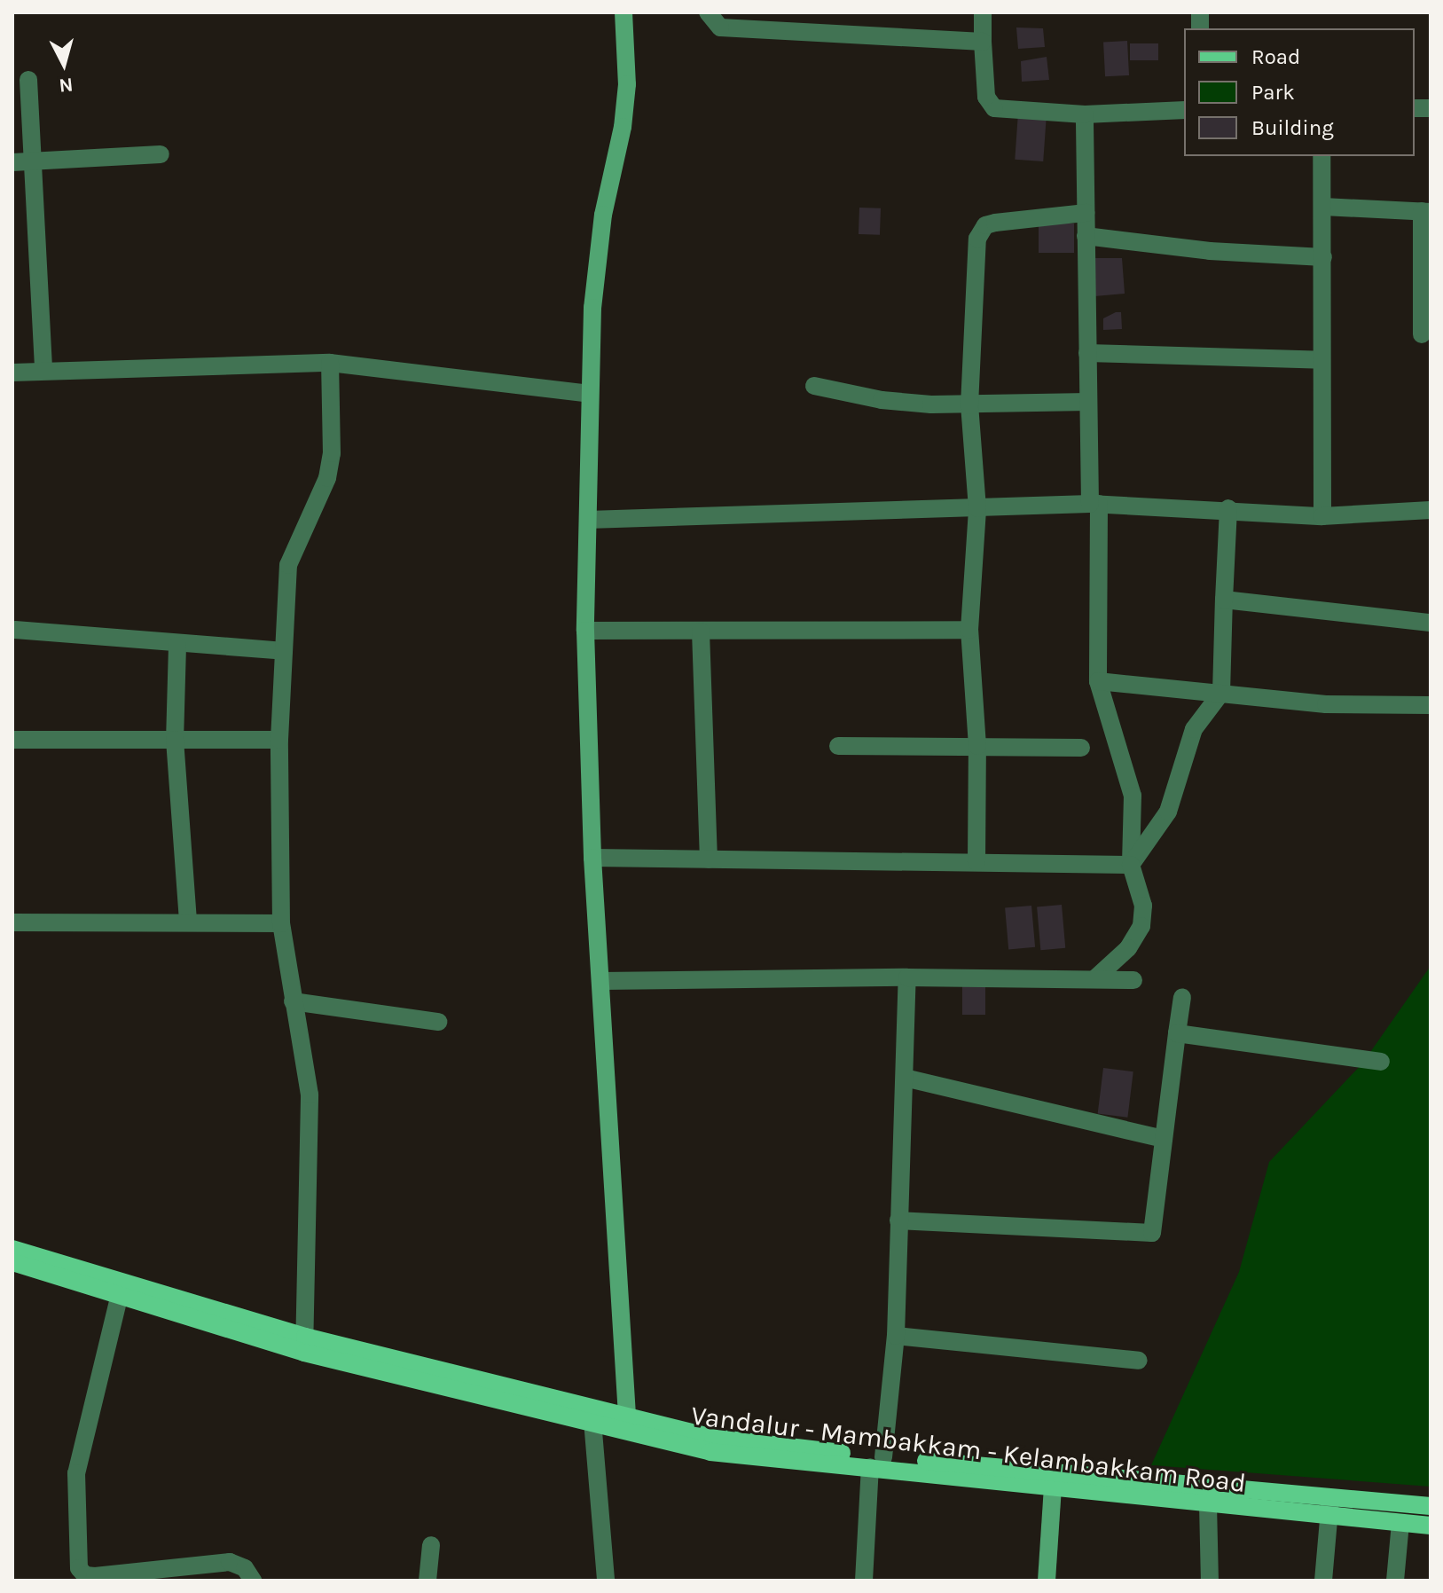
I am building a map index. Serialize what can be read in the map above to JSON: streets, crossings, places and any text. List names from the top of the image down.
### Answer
{
  "streets": {
    "main road": ["Vandalur - Mambakkam - Kelambakkam Road"]
  },
  "legend": ["Road", "Park", "Building"],
  "north": "bottom"
}
